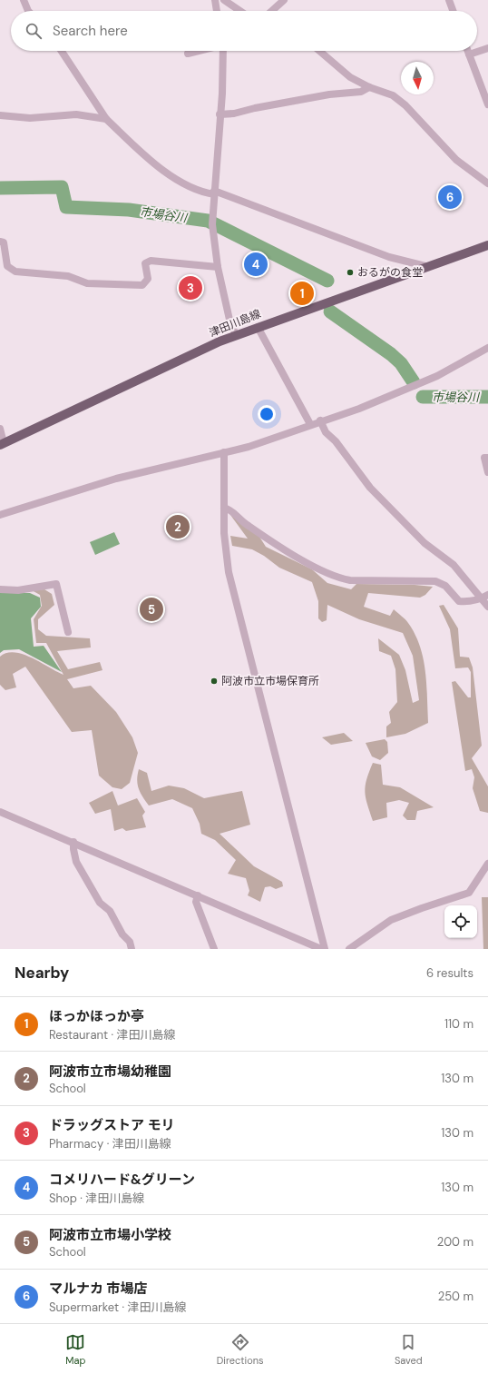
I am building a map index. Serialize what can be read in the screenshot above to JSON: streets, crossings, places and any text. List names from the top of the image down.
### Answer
{
  "streets": {
    "main road": ["津田川島線"]
  },
  "water": ["市場谷川"],
  "places": ["おるがの食堂", "阿波市立市場保育所"],
  "north": "bottom",
  "page": {
    "search": "Search here",
    "pins": [
      "6",
      "4",
      "3",
      "1",
      "2",
      "5"
    ],
    "heading": ["Nearby", "6 results"],
    "list": [
      {
        "mark": "1",
        "name": "ほっかほっか亭",
        "note": "Restaurant · 津田川島線",
        "value": "110 m"
      },
      {
        "mark": "2",
        "name": "阿波市立市場幼稚園",
        "note": "School",
        "value": "130 m"
      },
      {
        "mark": "3",
        "name": "ドラッグストア モリ",
        "note": "Pharmacy · 津田川島線",
        "value": "130 m"
      },
      {
        "mark": "4",
        "name": "コメリハード&グリーン",
        "note": "Shop · 津田川島線",
        "value": "130 m"
      },
      {
        "mark": "5",
        "name": "阿波市立市場小学校",
        "note": "School",
        "value": "200 m"
      },
      {
        "mark": "6",
        "name": "マルナカ 市場店",
        "note": "Supermarket · 津田川島線",
        "value": "250 m"
      }
    ],
    "nav": ["Map", "Directions", "Saved"]
  }
}
